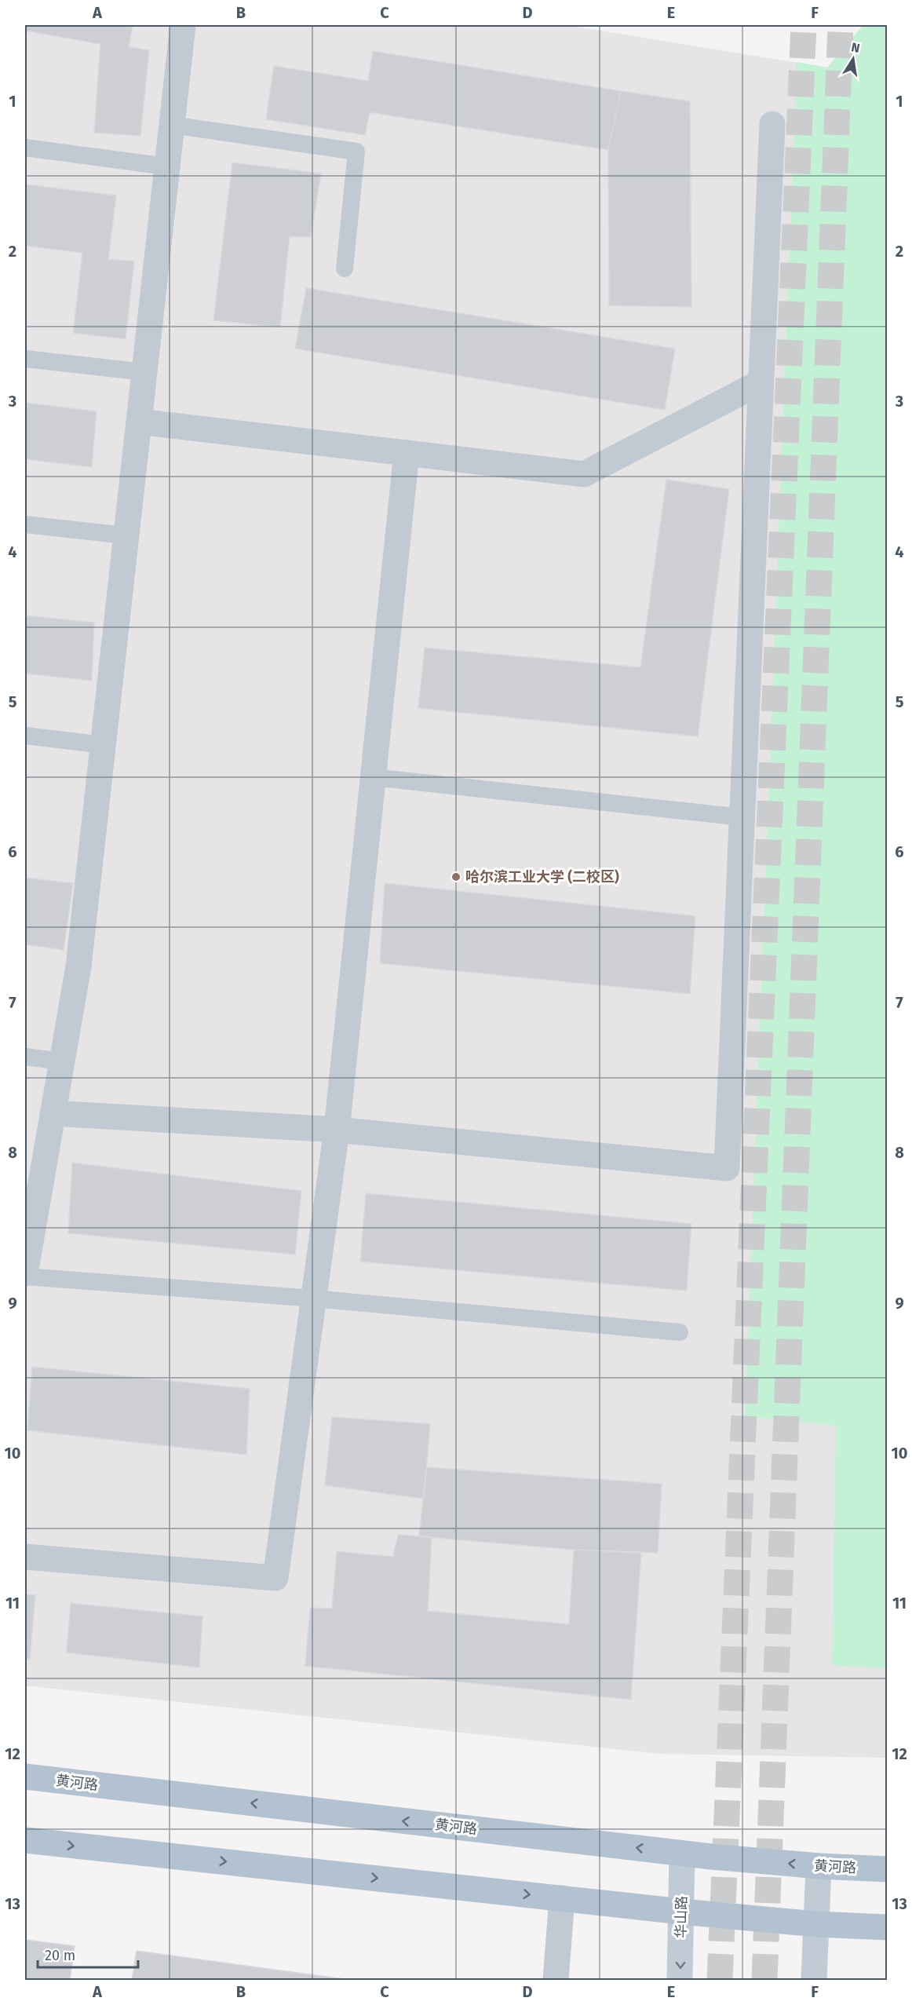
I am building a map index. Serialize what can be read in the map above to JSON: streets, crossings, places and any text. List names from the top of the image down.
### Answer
{
  "streets": {
    "main road": ["黄河路", "华山路"]
  },
  "crossings": [
    ["黄河路", "华山路"]
  ],
  "places": ["哈尔滨工业大学 (二校区)"],
  "scale_bar": "20 m",
  "north": "top",
  "grid": {
    "columns": [
      "A",
      "B",
      "C",
      "D",
      "E",
      "F"
    ],
    "rows": [
      "1",
      "2",
      "3",
      "4",
      "5",
      "6",
      "7",
      "8",
      "9",
      "10",
      "11",
      "12",
      "13"
    ]
  }
}
